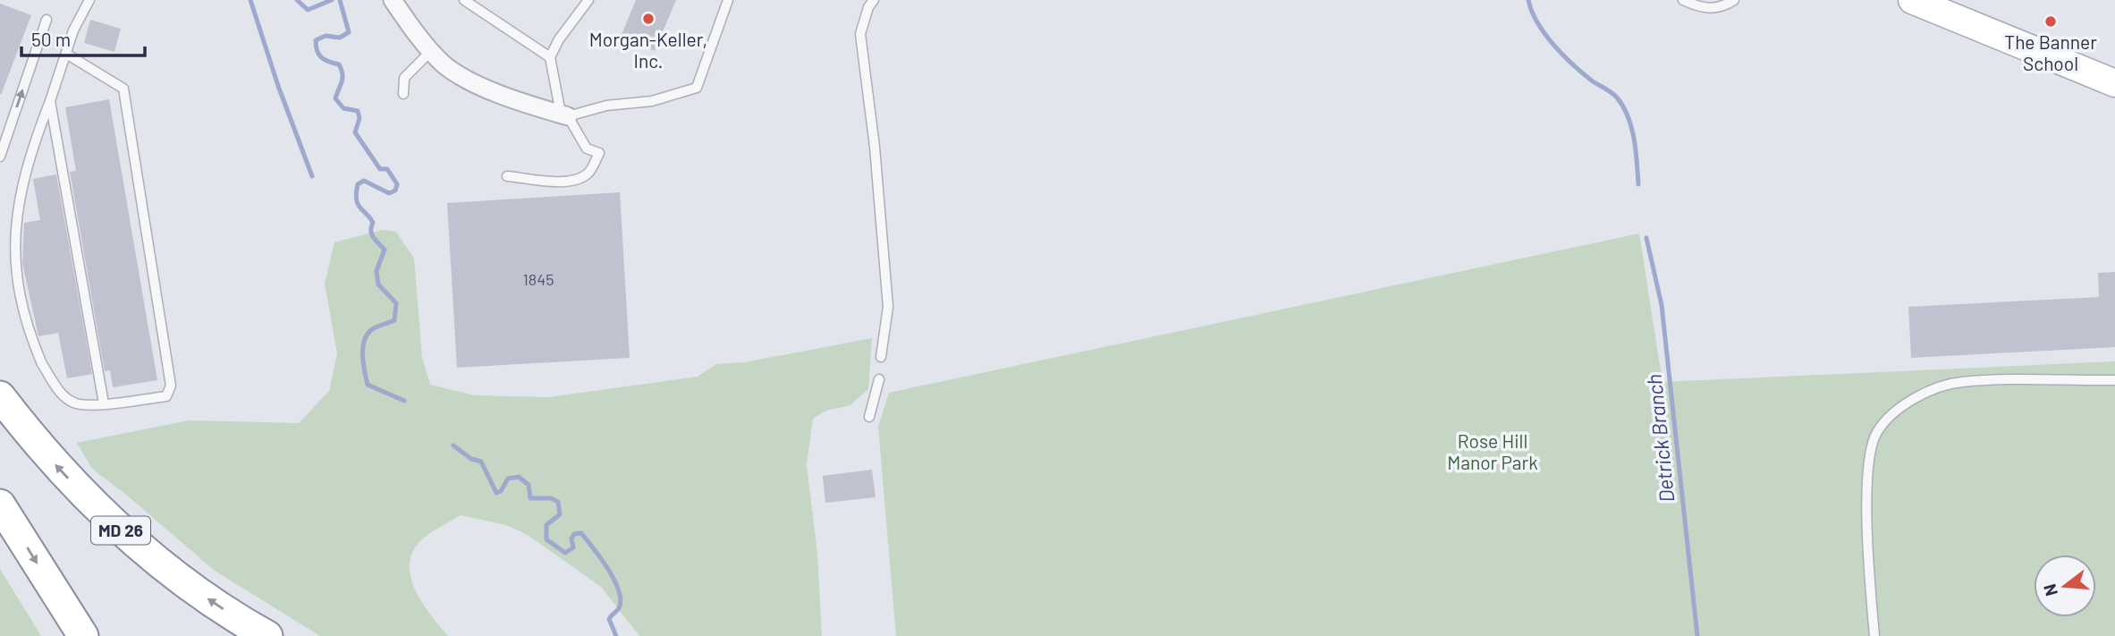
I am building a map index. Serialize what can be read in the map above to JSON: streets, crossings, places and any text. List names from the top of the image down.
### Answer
{
  "streets": {
    "highway": ["MD 26"]
  },
  "water": ["Detrick Branch"],
  "parks": ["Rose Hill Manor Park"],
  "places": ["Morgan-Keller, Inc.", "The Banner School"],
  "house_numbers": ["1845"],
  "scale_bar": "50 m",
  "north": "left"
}
